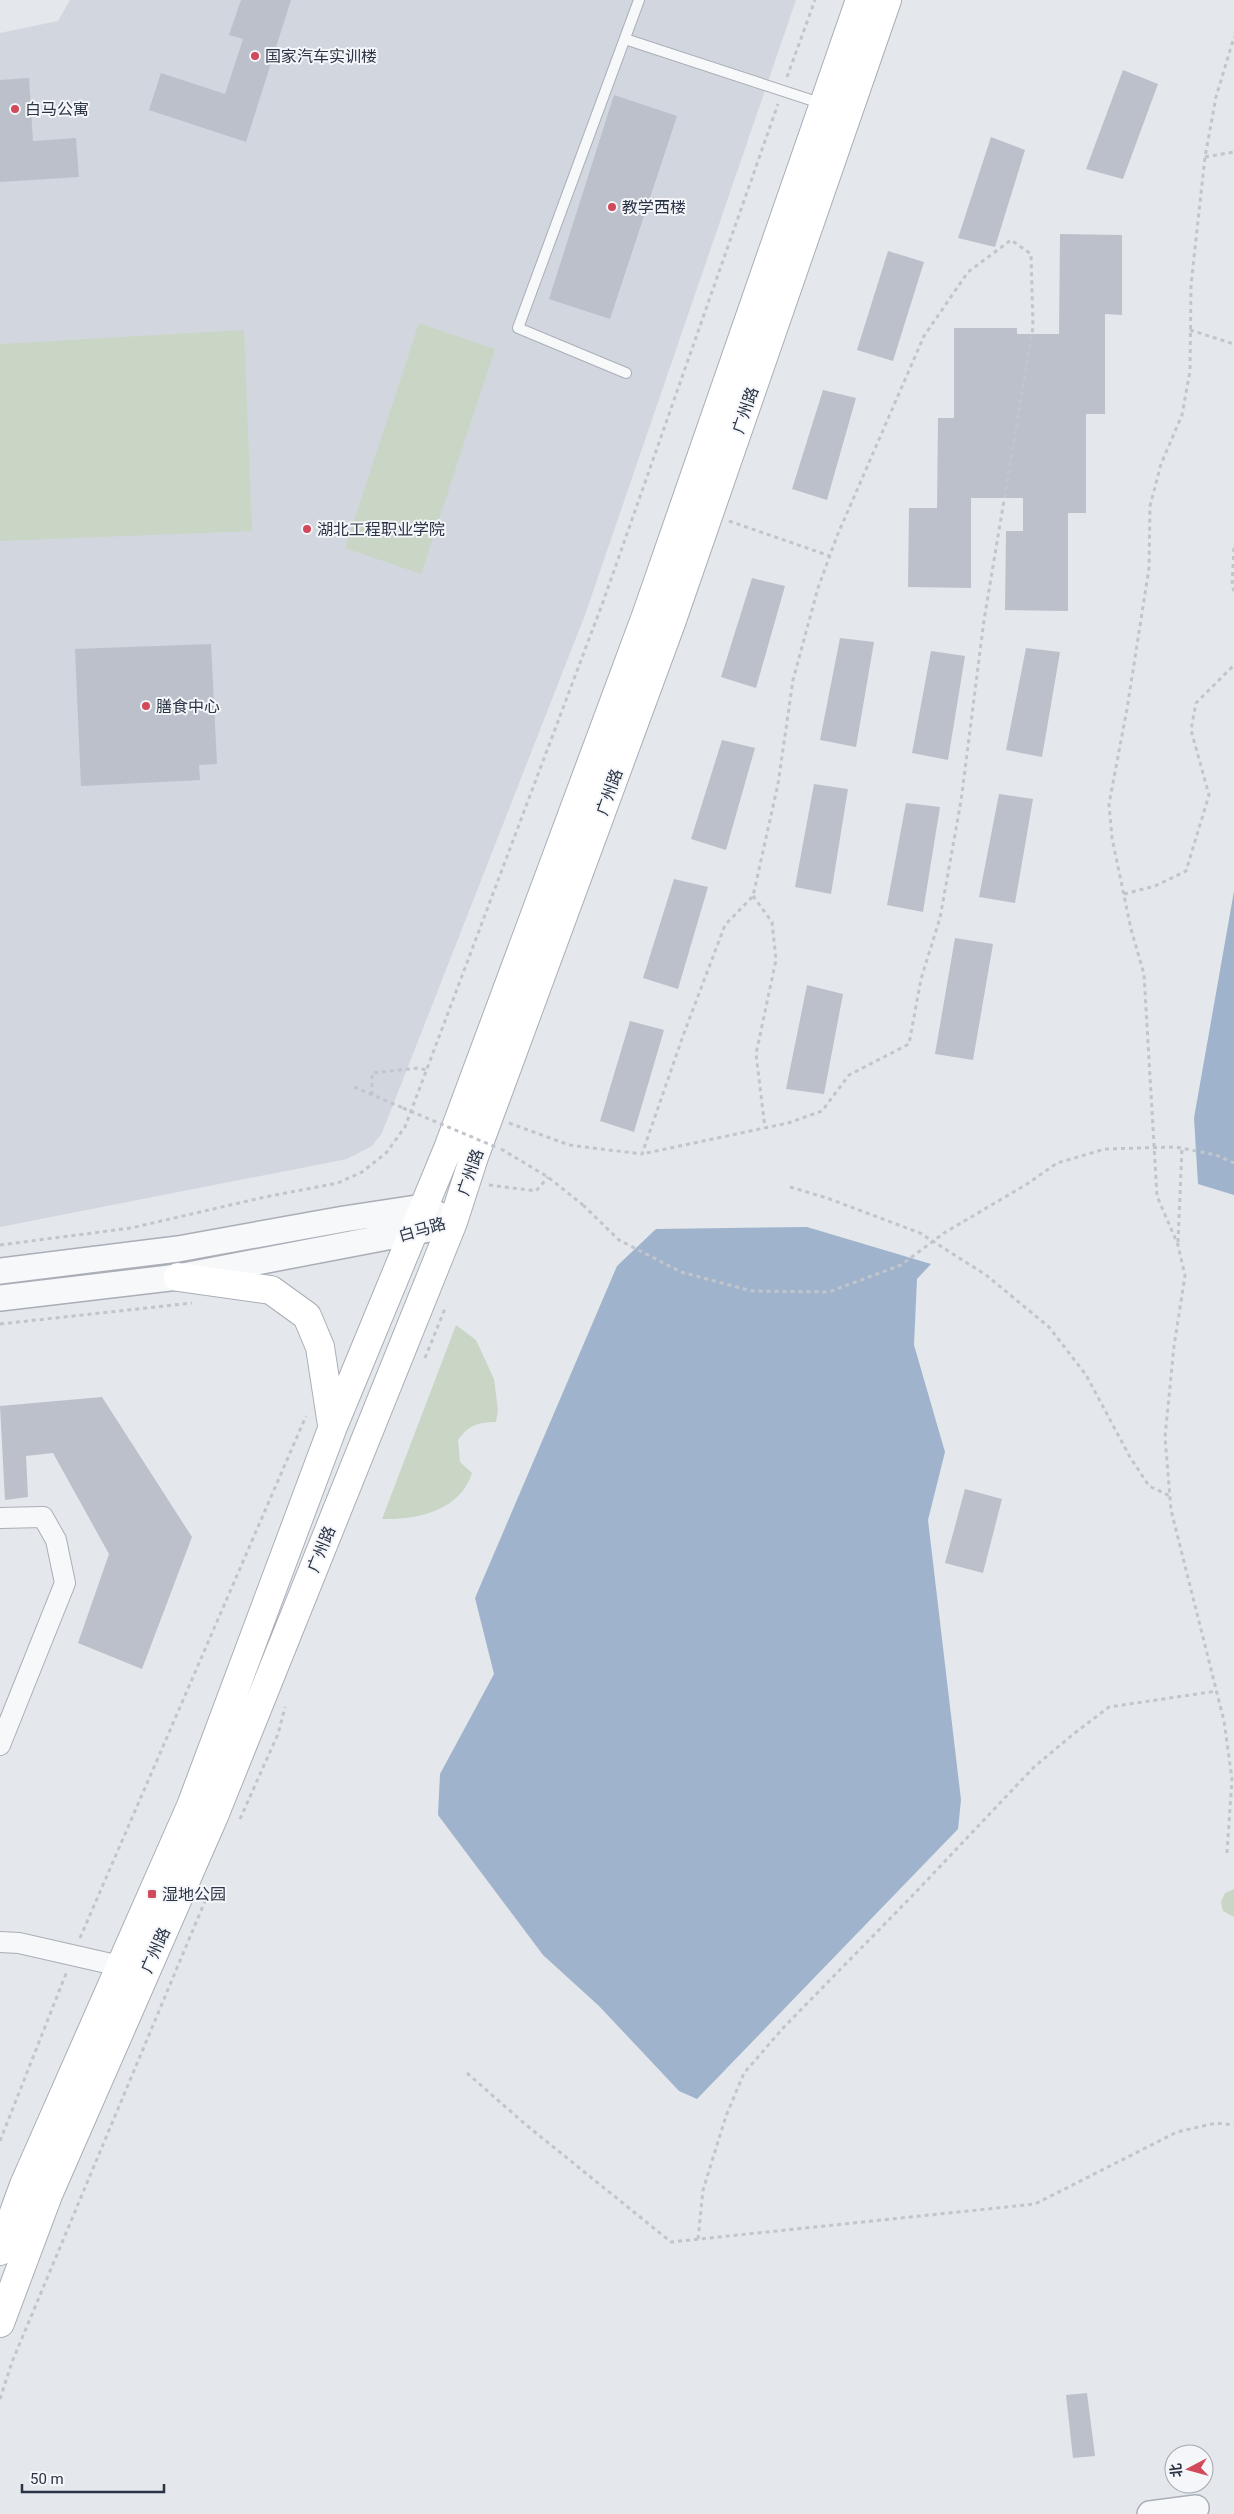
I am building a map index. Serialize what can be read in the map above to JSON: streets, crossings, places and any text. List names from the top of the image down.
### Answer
{
  "streets": {
    "main road": ["广州路"],
    "street": ["白马路"]
  },
  "crossings": [
    ["广州路", "白马路"]
  ],
  "places": {
    "other": [
      "国家汽车实训楼",
      "白马公寓",
      "教学西楼",
      "湖北工程职业学院",
      "膳食中心"
    ],
    "transit": ["湿地公园"]
  },
  "scale_bar": "50 m",
  "north": "left"
}
